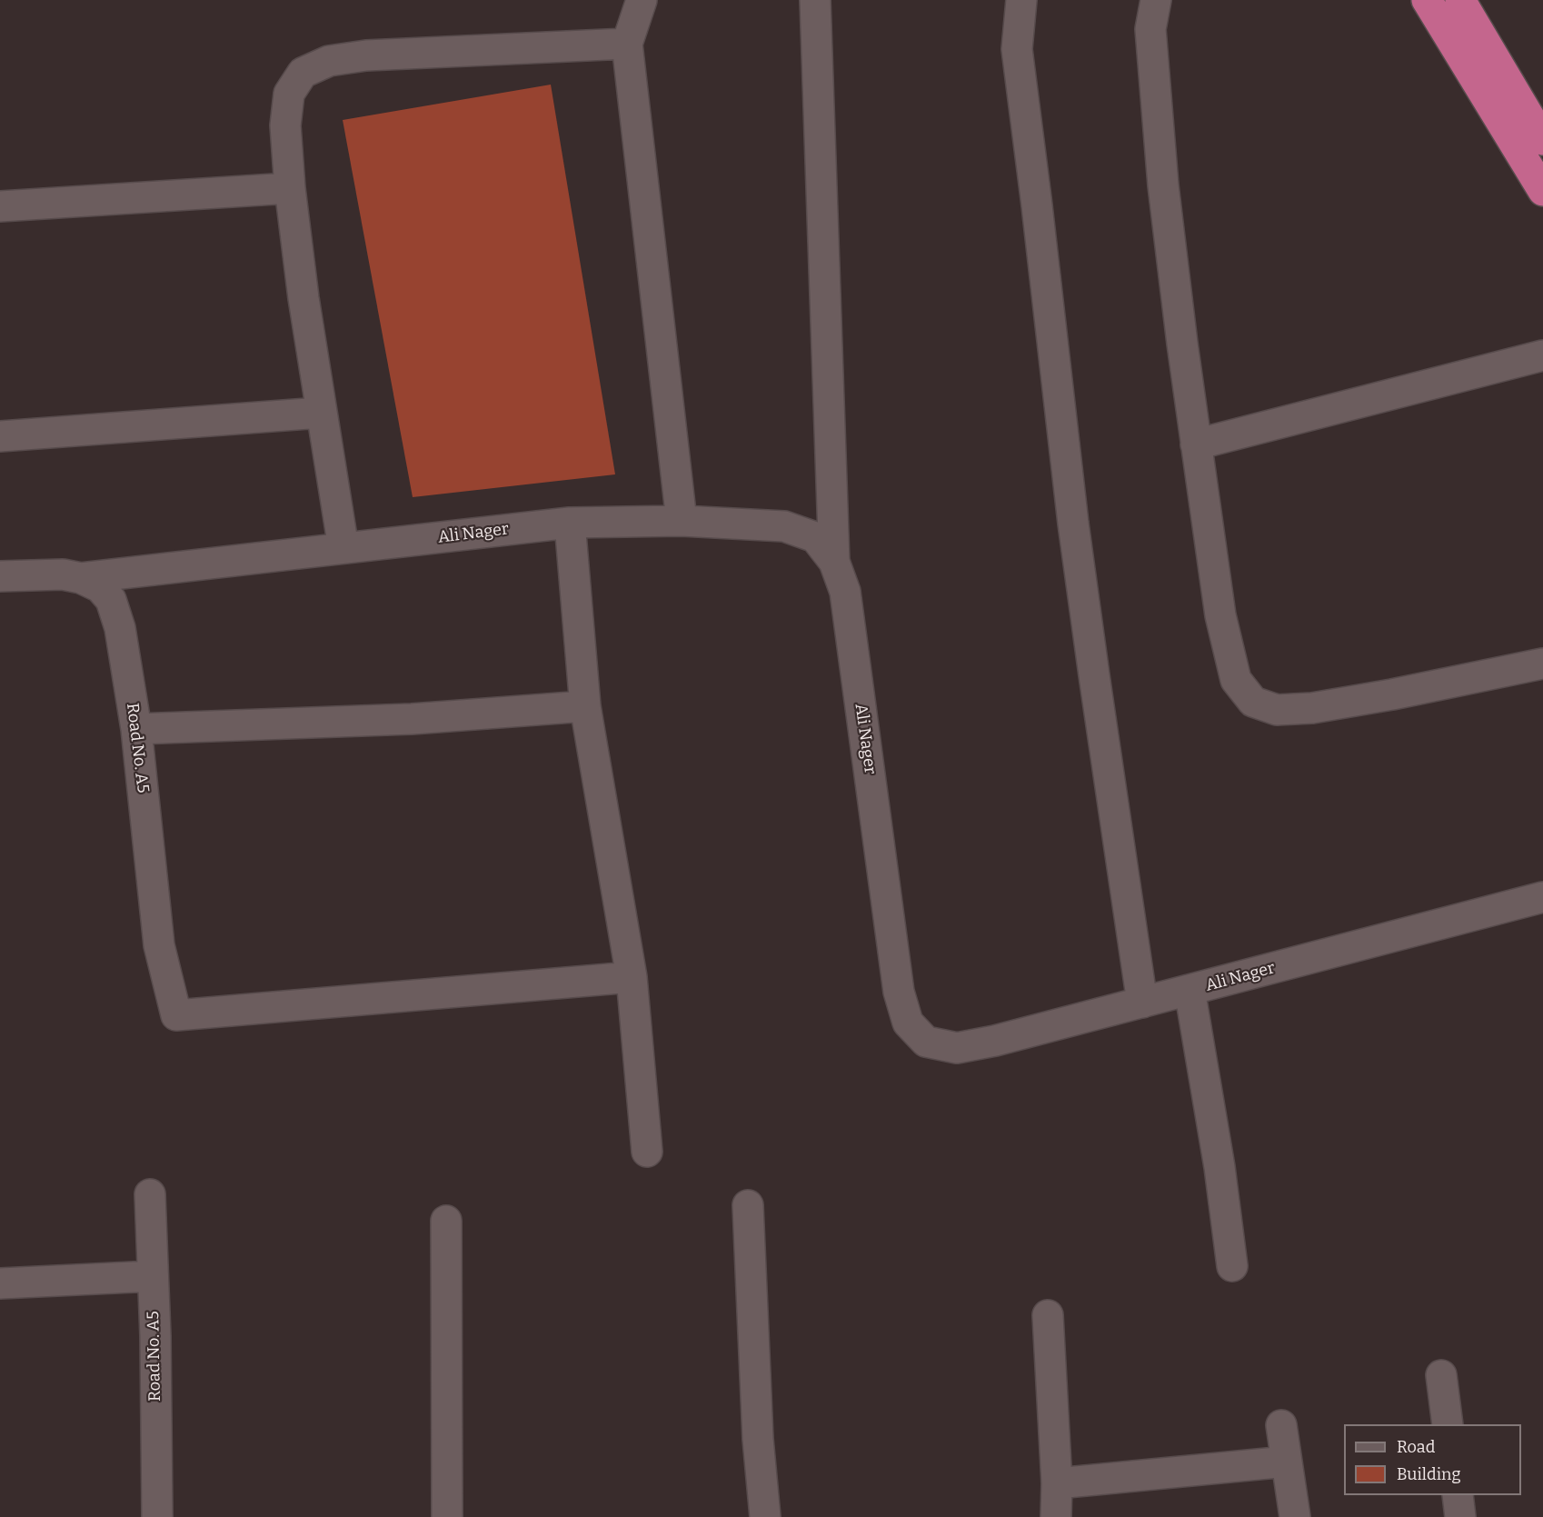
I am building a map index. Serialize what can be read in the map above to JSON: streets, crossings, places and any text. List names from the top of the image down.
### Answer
{
  "streets": {
    "street": ["Ali Nager", "Road No. A5"]
  },
  "crossings": [
    ["Ali Nager", "Road No. A5"]
  ],
  "legend": ["Road", "Building"]
}
